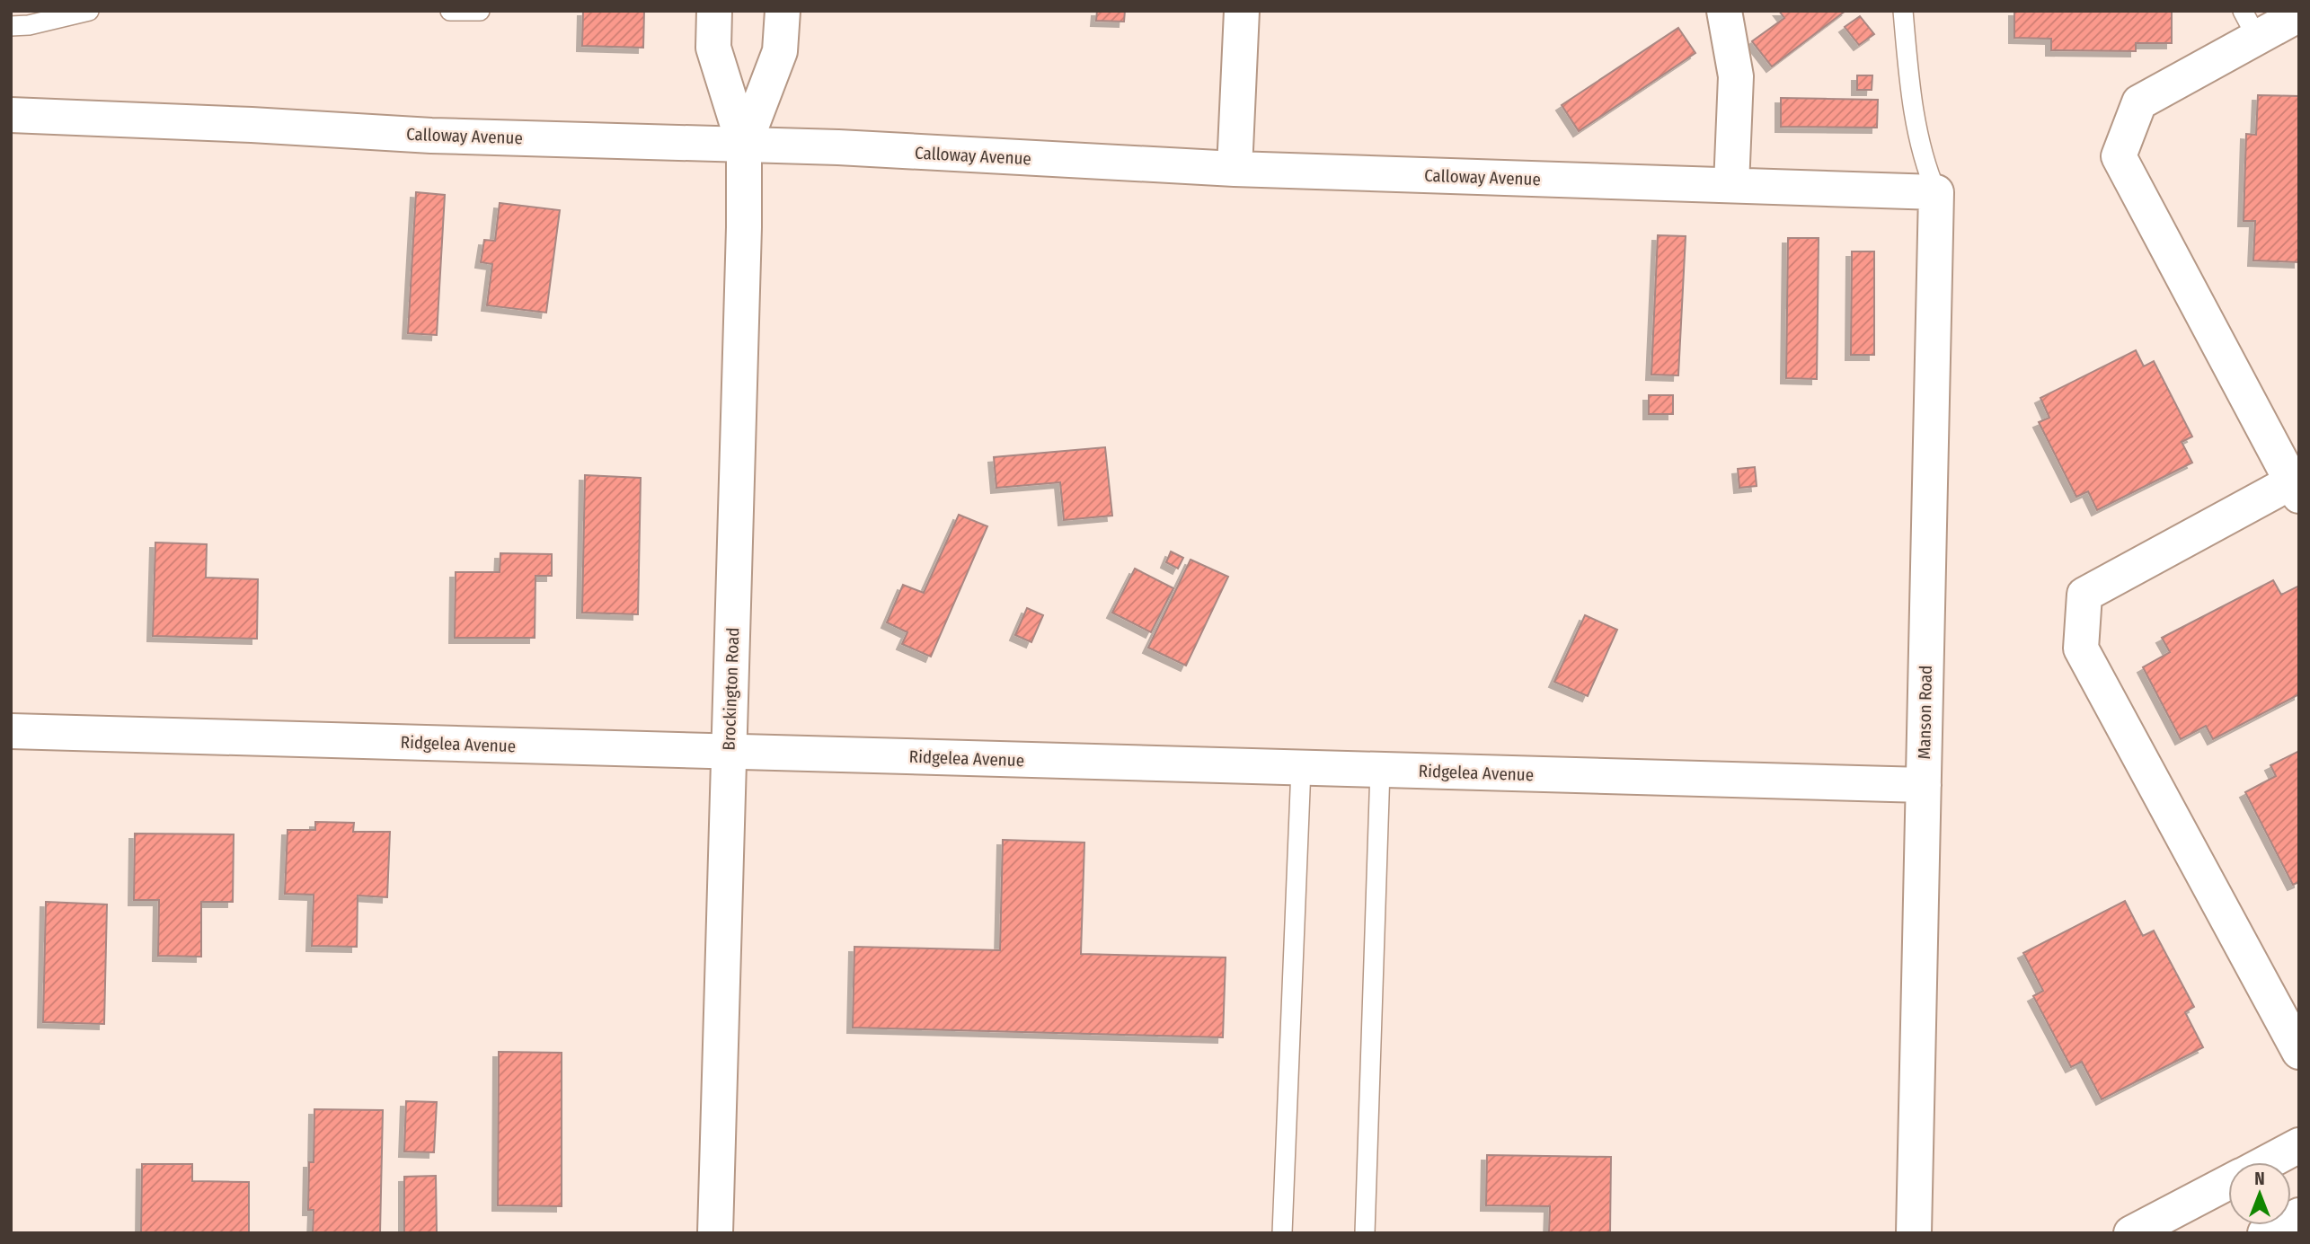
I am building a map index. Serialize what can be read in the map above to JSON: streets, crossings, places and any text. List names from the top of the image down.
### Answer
{
  "streets": {
    "street": [
      "Calloway Avenue",
      "Brockington Road",
      "Manson Road",
      "Ridgelea Avenue"
    ]
  },
  "crossings": [
    ["Calloway Avenue", "Brockington Road"],
    ["Calloway Avenue", "Manson Road"],
    ["Brockington Road", "Ridgelea Avenue"],
    ["Manson Road", "Ridgelea Avenue"]
  ],
  "north": "top"
}
